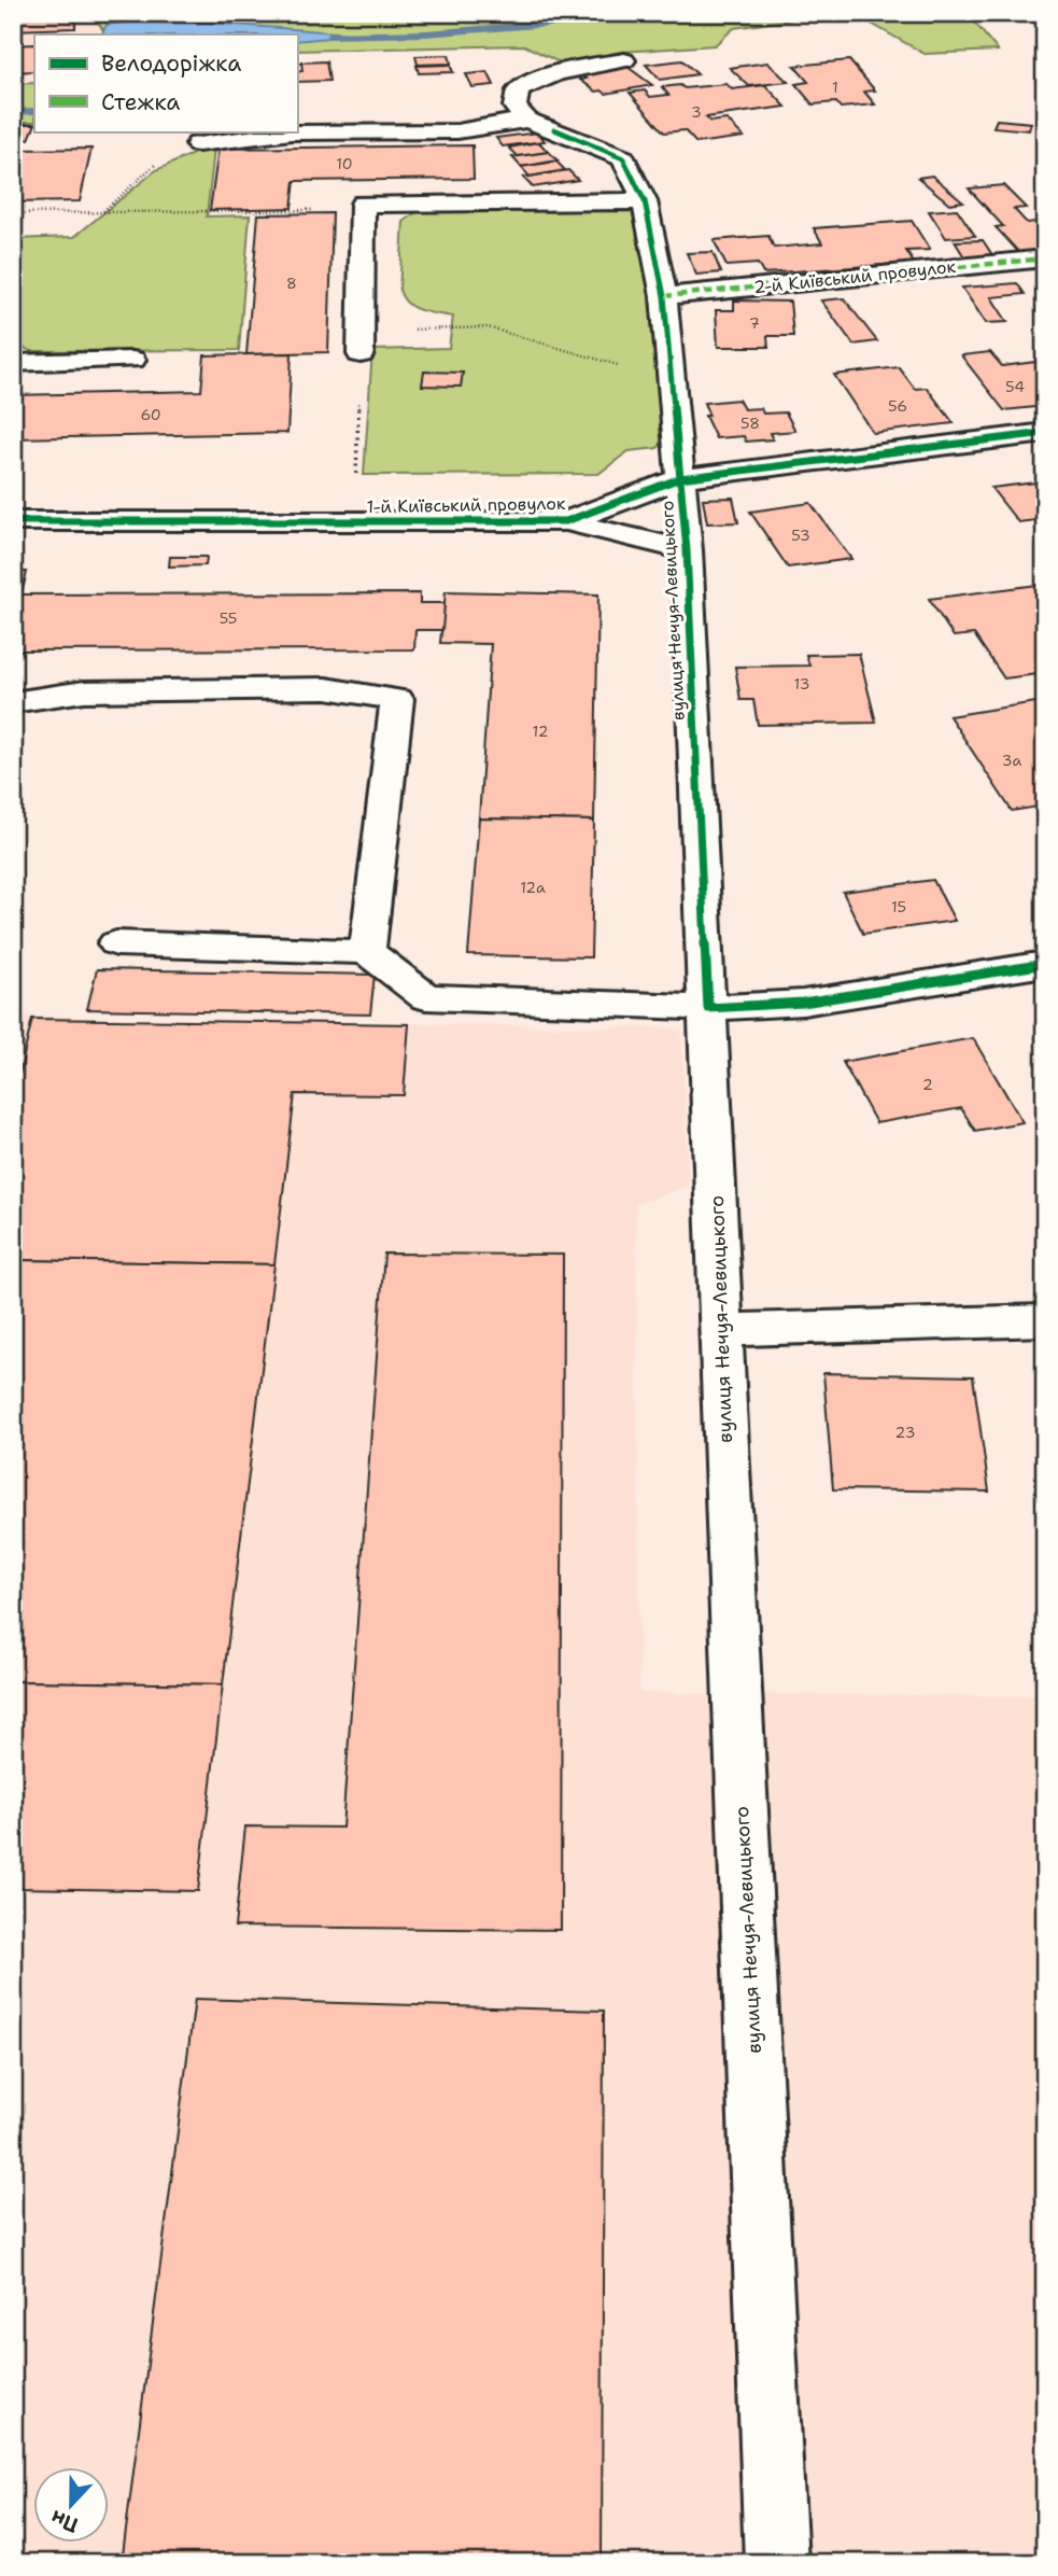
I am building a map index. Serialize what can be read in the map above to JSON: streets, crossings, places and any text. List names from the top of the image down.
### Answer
{
  "streets": {
    "street": ["2-й Київський провулок", "1-й Київський провулок", "вулиця Нечуя-Левицького"]
  },
  "crossings": [
    ["2-й Київський провулок", "вулиця Нечуя-Левицького"],
    ["1-й Київський провулок", "вулиця Нечуя-Левицького"]
  ],
  "house_numbers": [
    "1",
    "3",
    "10",
    "8",
    "7",
    "54",
    "56",
    "60",
    "58",
    "53",
    "55",
    "13",
    "12",
    "3а",
    "12а",
    "15",
    "2",
    "23"
  ],
  "legend": ["Велодоріжка", "Стежка"],
  "north": "bottom"
}
